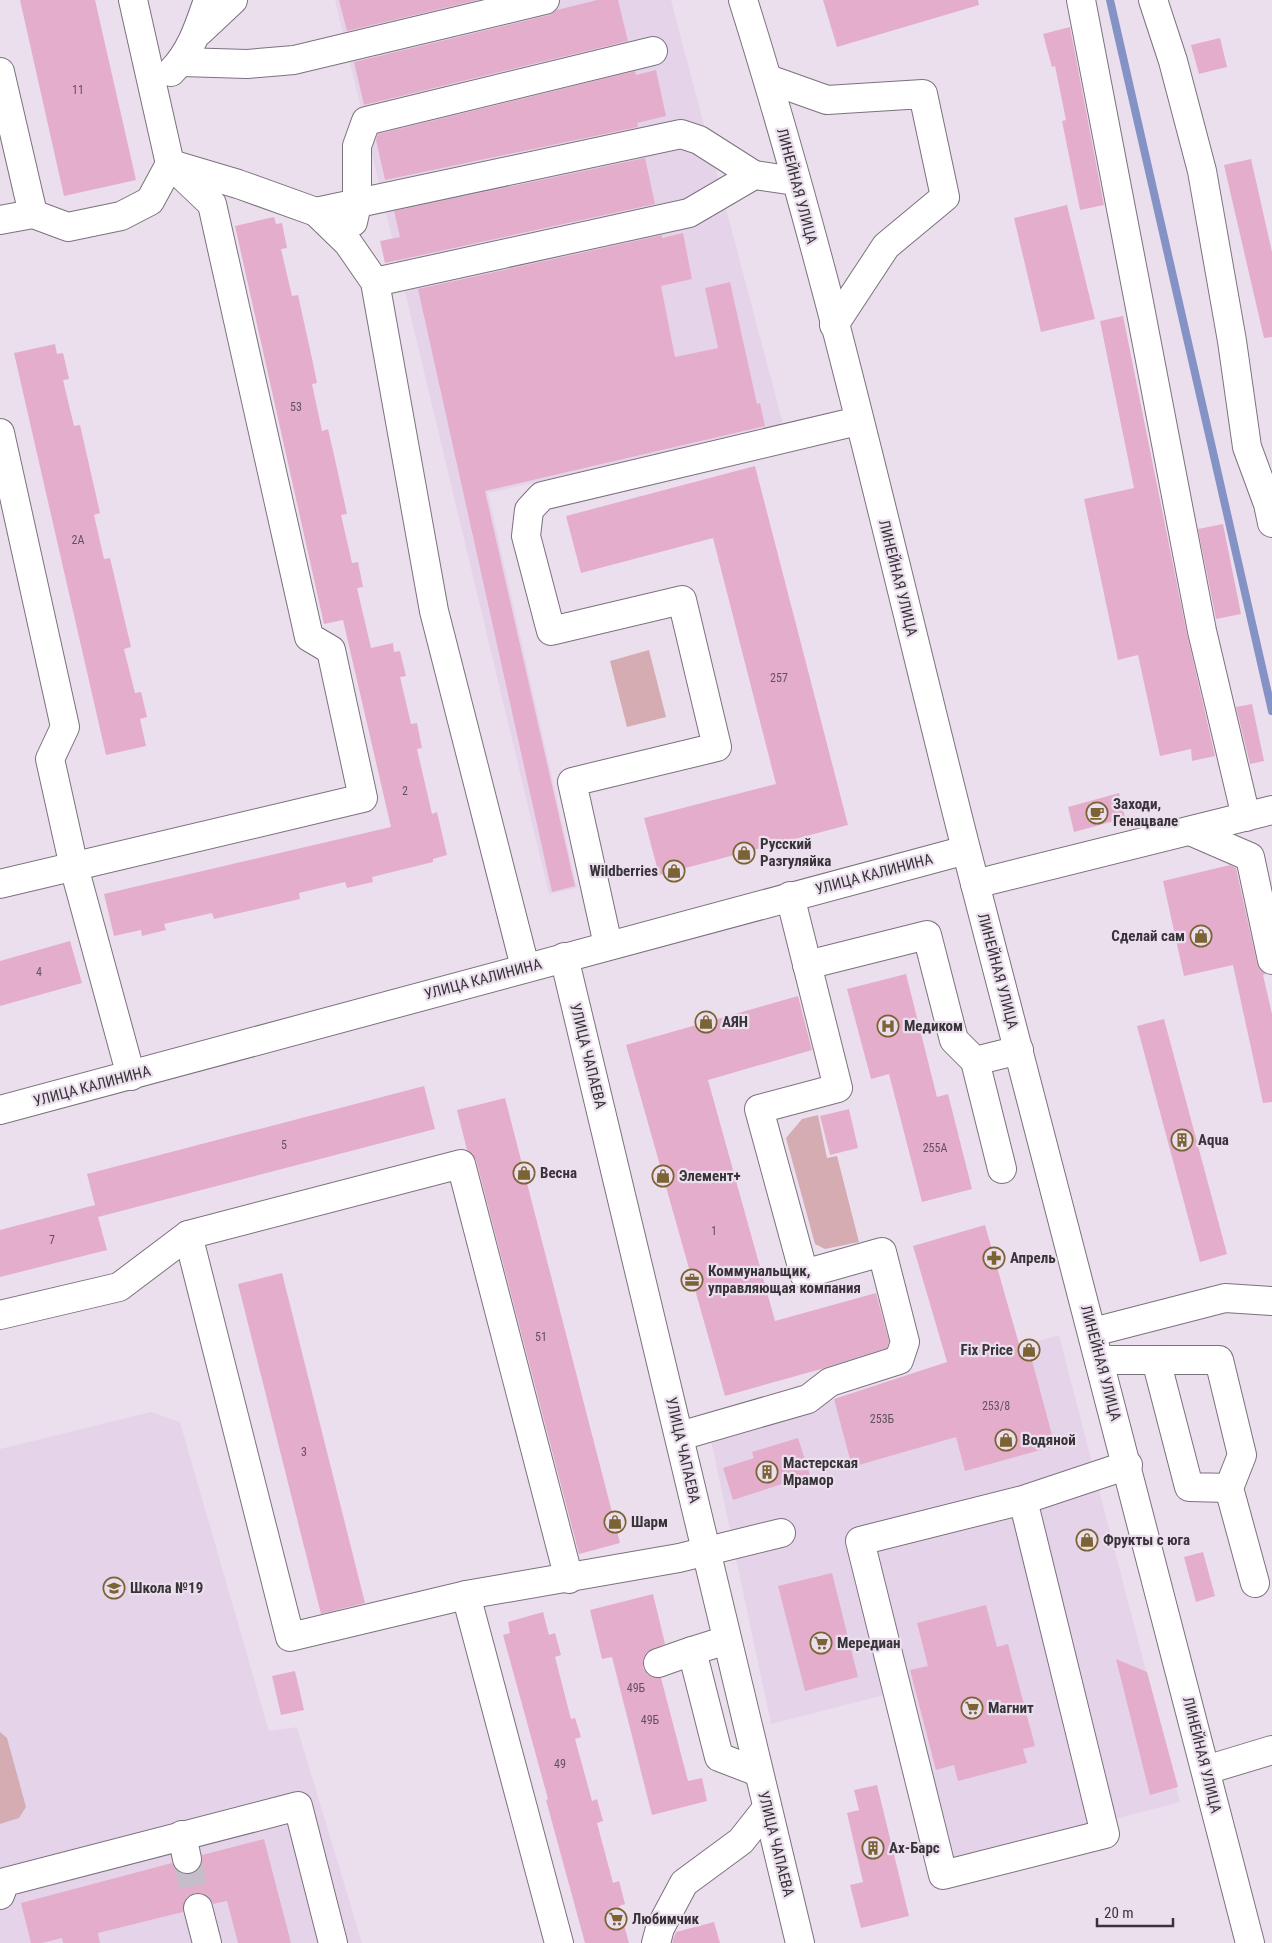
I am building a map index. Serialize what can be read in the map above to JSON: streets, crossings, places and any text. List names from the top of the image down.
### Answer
{
  "streets": {
    "main road": ["ЛИНЕЙНАЯ УЛИЦА", "УЛИЦА КАЛИНИНА", "УЛИЦА ЧАПАЕВА"]
  },
  "crossings": [
    ["ЛИНЕЙНАЯ УЛИЦА", "УЛИЦА КАЛИНИНА"],
    ["УЛИЦА КАЛИНИНА", "УЛИЦА ЧАПАЕВА"]
  ],
  "places": {
    "cafe": ["Заходи, Генацвале"],
    "shop": [
      "Русский Разгуляйка",
      "Wildberries",
      "Сделай сам",
      "АЯН",
      "Весна",
      "Элемент+",
      "Fix Price",
      "Водяной",
      "Шарм",
      "Фрукты с юга"
    ],
    "hospital": ["Медиком"],
    "building": ["Aqua", "Мастерская Мрамор", "Ах-Барс"],
    "pharmacy": ["Апрель"],
    "office": ["Коммунальщик, управляющая компания"],
    "school or university": ["Школа №19"],
    "supermarket": ["Мередиан", "Магнит", "Любимчик"]
  },
  "house_numbers": [
    "11",
    "53",
    "2А",
    "257",
    "2",
    "4",
    "5",
    "255А",
    "1",
    "7",
    "51",
    "253/8",
    "253Б",
    "3",
    "49Б",
    "49Б",
    "49"
  ],
  "scale_bar": "20 m"
}
